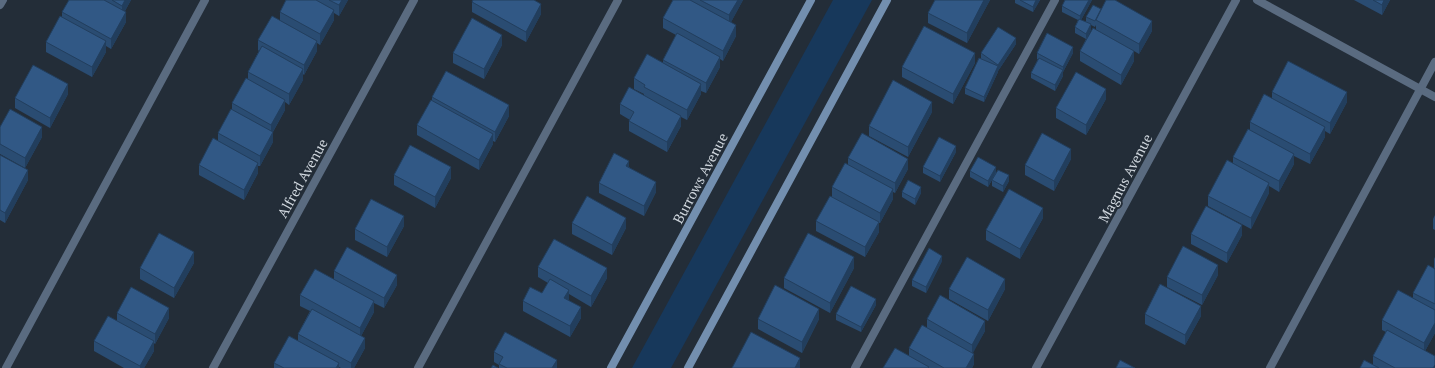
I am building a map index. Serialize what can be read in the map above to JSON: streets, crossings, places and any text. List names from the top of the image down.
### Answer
{
  "streets": {
    "street": ["Alfred Avenue", "Burrows Avenue", "Magnus Avenue"]
  }
}
